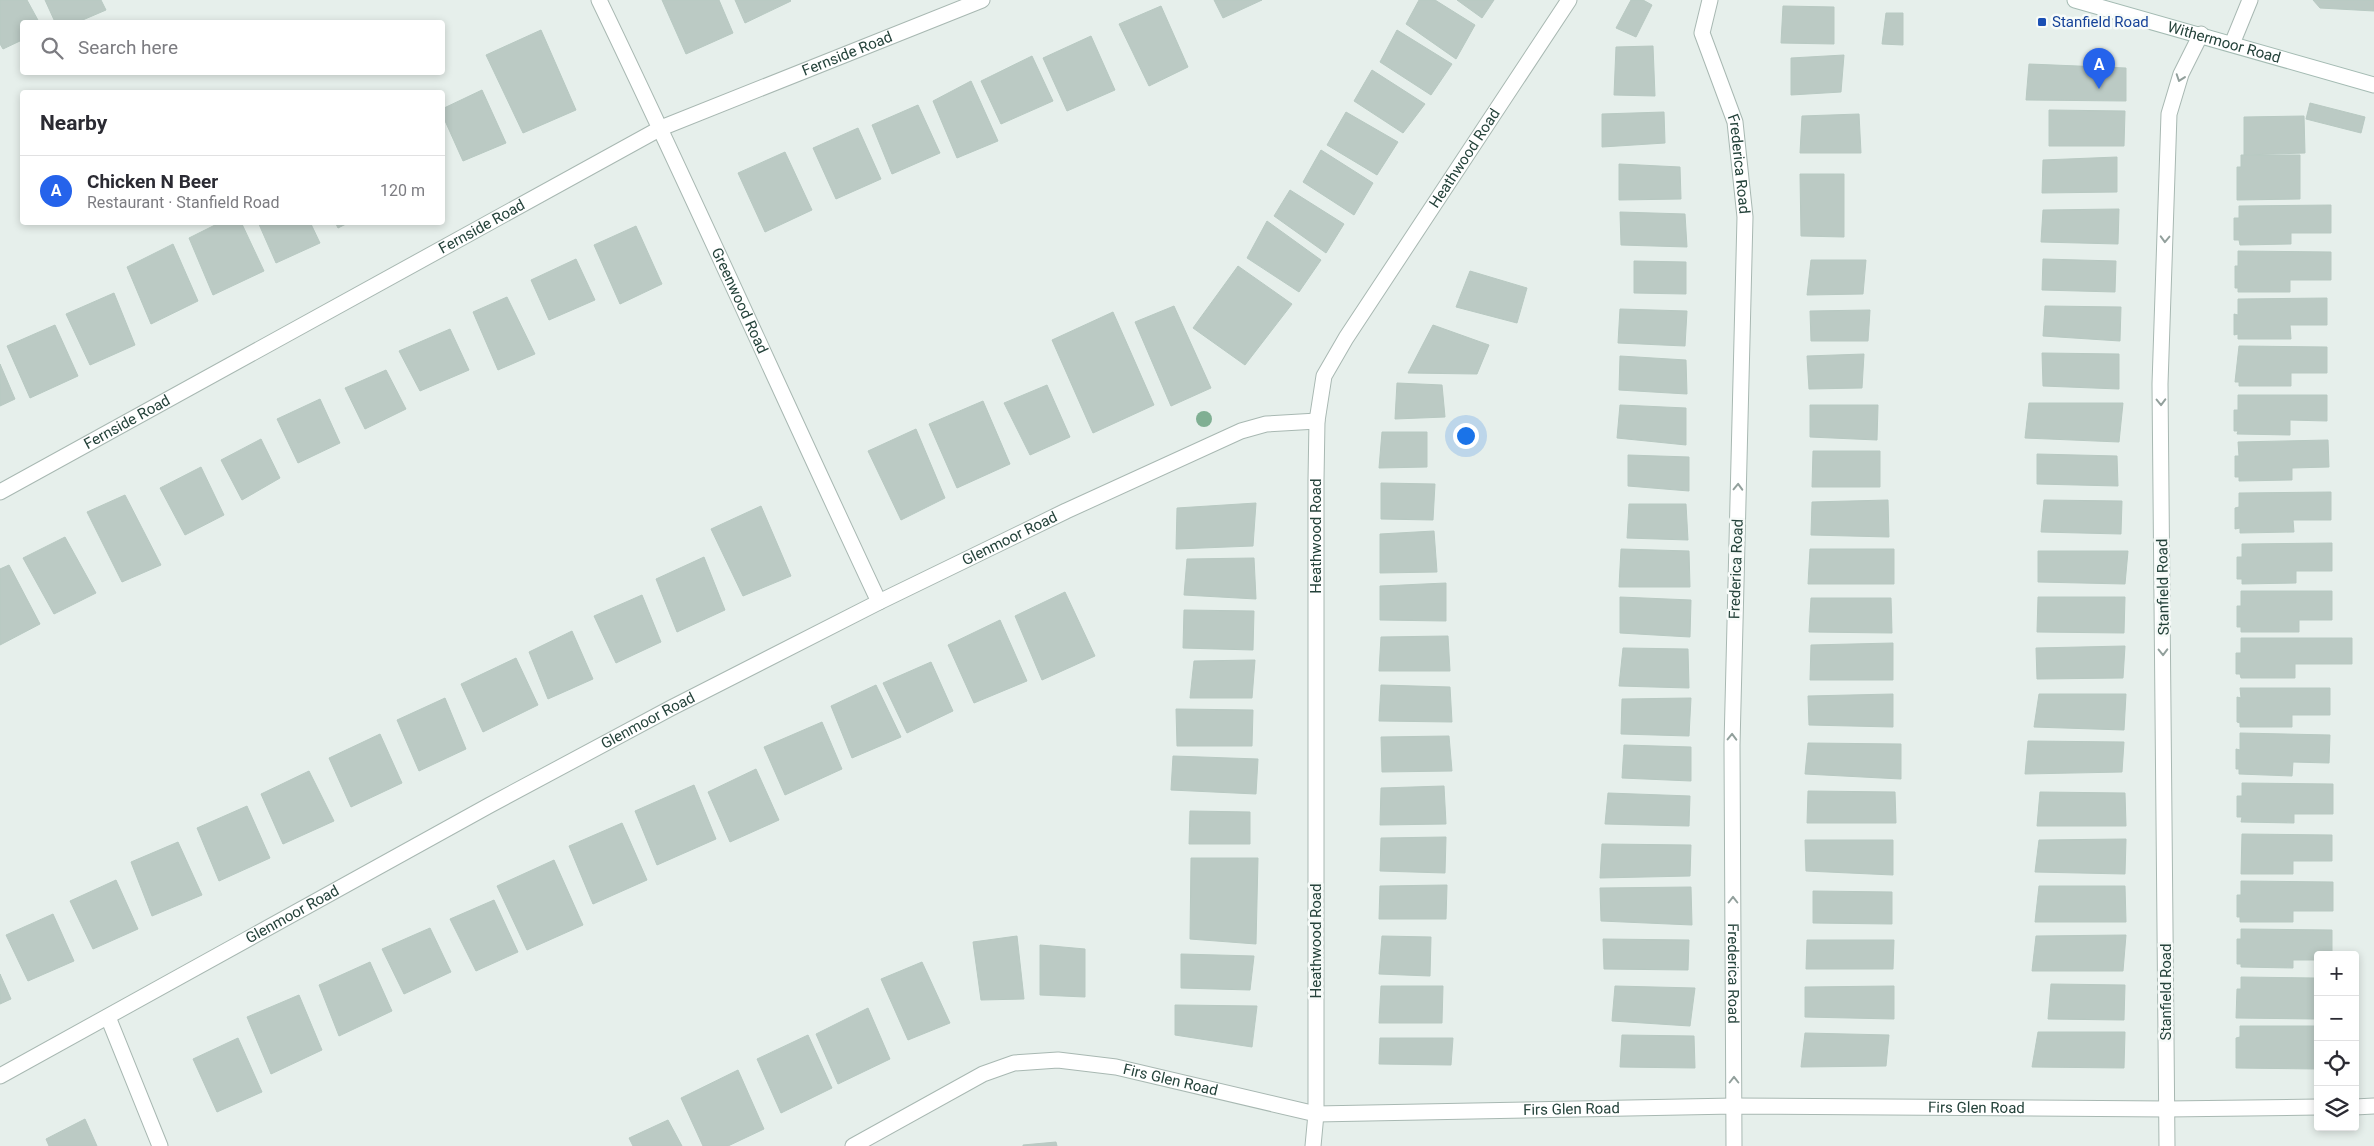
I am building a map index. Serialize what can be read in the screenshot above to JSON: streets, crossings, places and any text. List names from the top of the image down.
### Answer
{
  "streets": {
    "street": [
      "Withermoor Road",
      "Fernside Road",
      "Heathwood Road",
      "Frederica Road",
      "Greenwood Road",
      "Glenmoor Road",
      "Stanfield Road",
      "Firs Glen Road"
    ]
  },
  "crossings": [
    ["Withermoor Road", "Stanfield Road"],
    ["Fernside Road", "Greenwood Road"],
    ["Heathwood Road", "Glenmoor Road"],
    ["Heathwood Road", "Firs Glen Road"],
    ["Frederica Road", "Firs Glen Road"],
    ["Greenwood Road", "Glenmoor Road"],
    ["Stanfield Road", "Firs Glen Road"]
  ],
  "one_way": ["Frederica Road", "Stanfield Road"],
  "places": {
    "transit": ["Stanfield Road"]
  },
  "page": {
    "search": "Search here",
    "pins": "A",
    "heading": "Nearby",
    "list": [
      {
        "mark": "A",
        "name": "Chicken N Beer",
        "note": "Restaurant · Stanfield Road",
        "value": "120 m"
      }
    ],
    "map_buttons": ["+", "−"]
  }
}
